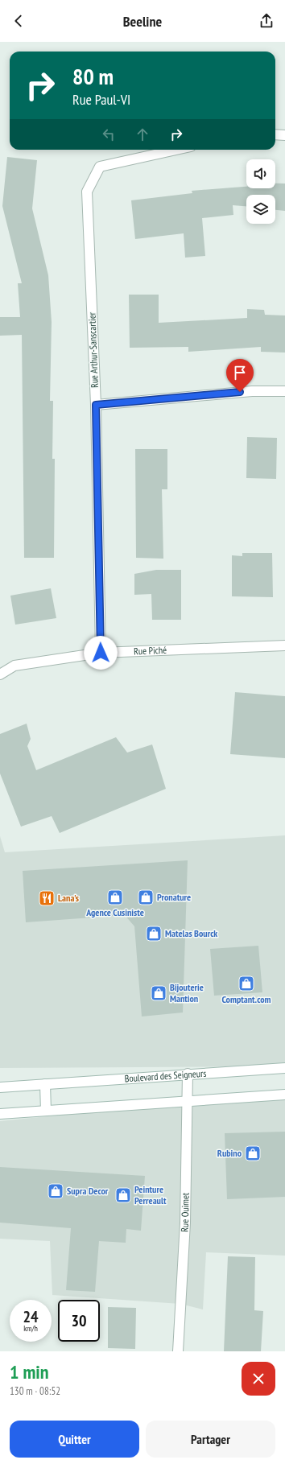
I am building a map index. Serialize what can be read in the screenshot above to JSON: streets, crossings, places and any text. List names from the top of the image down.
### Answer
{
  "streets": {
    "street": [
      "Rue Arthur-Sanscartier",
      "Rue Piché",
      "Boulevard des Seigneurs",
      "Rue Ouimet"
    ]
  },
  "crossings": [
    ["Rue Arthur-Sanscartier", "Rue Piché"],
    ["Boulevard des Seigneurs", "Rue Ouimet"]
  ],
  "places": {
    "shop": [
      "Agence Cusiniste",
      "Pronature",
      "Matelas Bourck",
      "Comptant.com",
      "Bijouterie Mantion",
      "Rubino",
      "Supra Decor",
      "Peinture Perreault"
    ],
    "restaurant": ["Lana's"]
  },
  "page": {
    "header": "Beeline",
    "turn": ["80 m", "Rue Paul-VI"],
    "speed": "24 km/h",
    "limit": "30",
    "heading": ["1 min", "130 m · 08:52"],
    "buttons": ["Quitter", "Partager"]
  }
}
